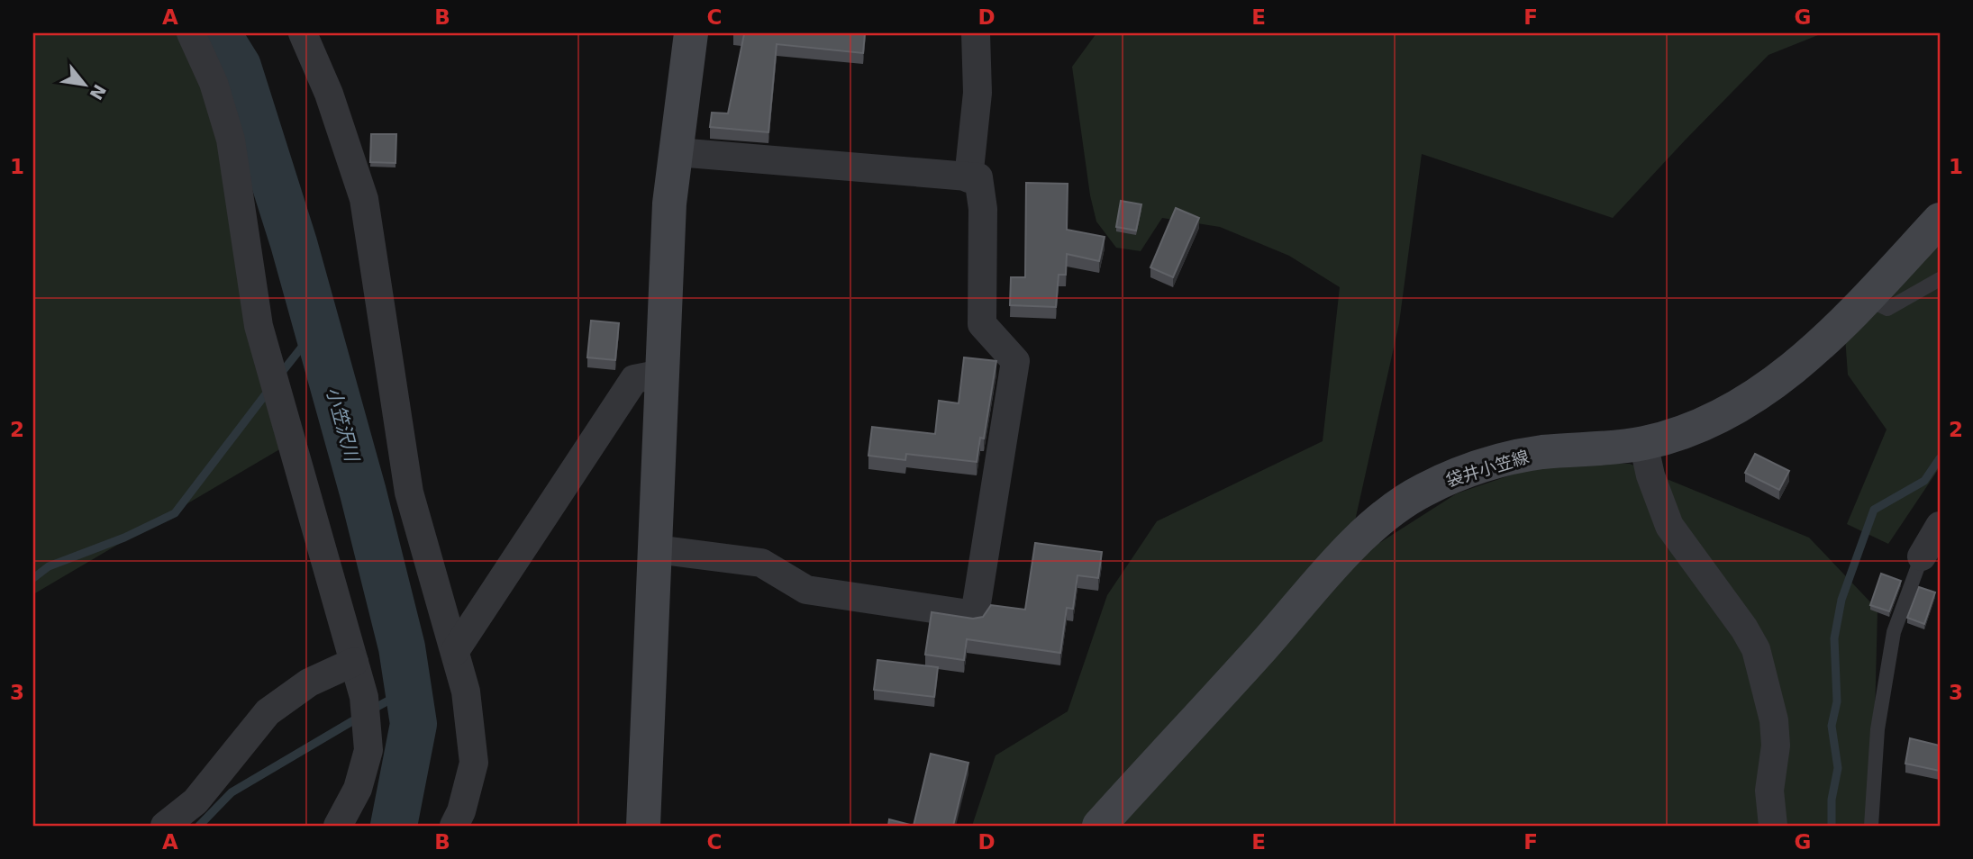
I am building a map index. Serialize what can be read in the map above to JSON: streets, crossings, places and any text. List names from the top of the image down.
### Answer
{
  "streets": {
    "main road": ["袋井小笠線"]
  },
  "water": ["小笠沢川"],
  "north": "bottom right",
  "grid": {
    "columns": [
      "A",
      "B",
      "C",
      "D",
      "E",
      "F",
      "G"
    ],
    "rows": ["1", "2", "3"]
  }
}
